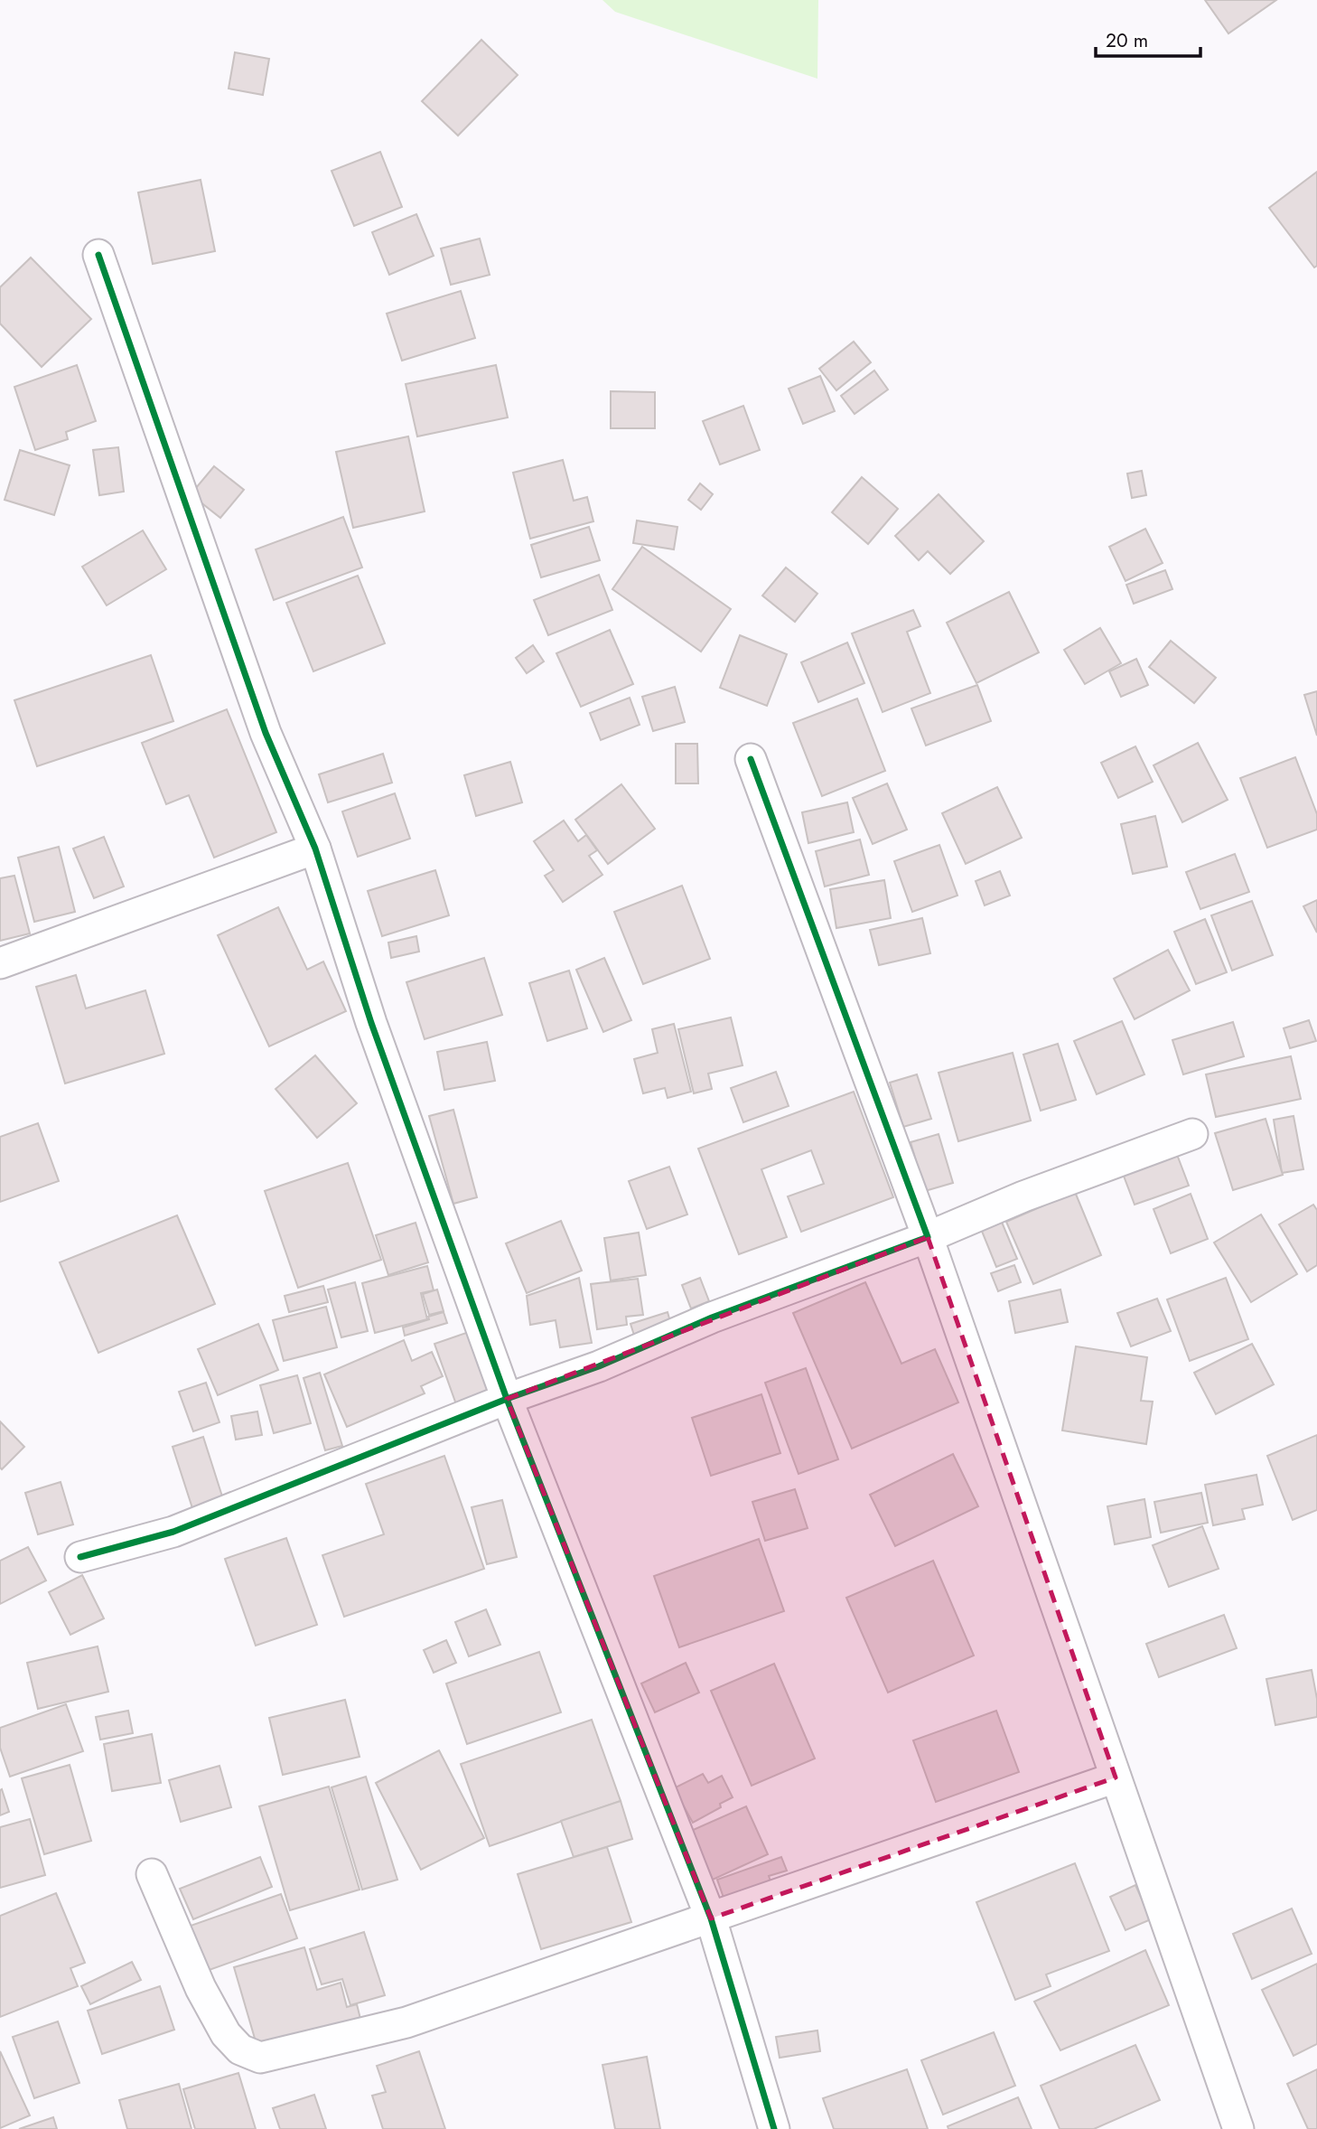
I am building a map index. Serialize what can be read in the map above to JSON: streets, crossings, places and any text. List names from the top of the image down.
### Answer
{
  "scale_bar": "20 m"
}
